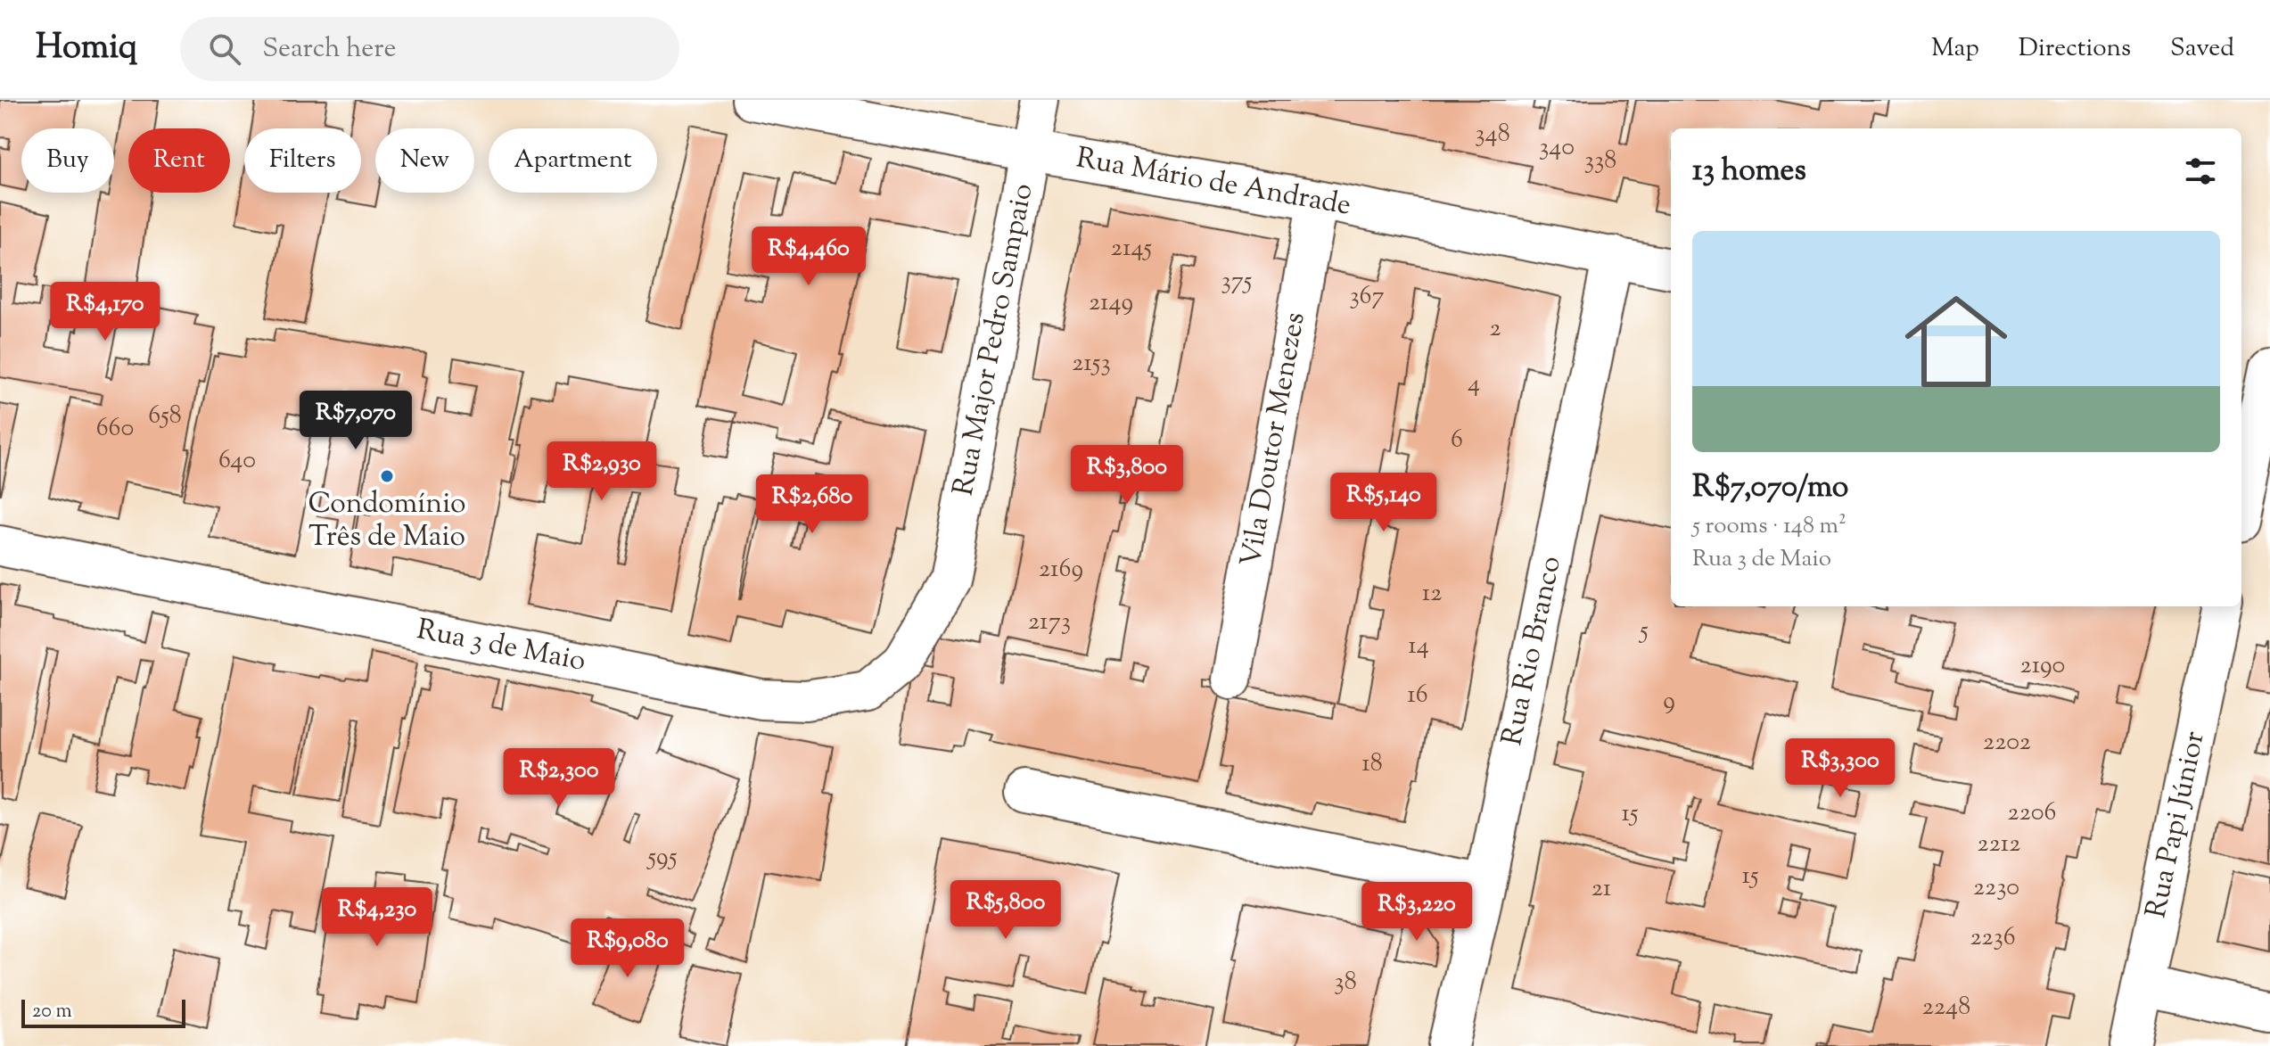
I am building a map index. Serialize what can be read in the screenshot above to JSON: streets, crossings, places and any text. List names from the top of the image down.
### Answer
{
  "streets": {
    "street": [
      "Rua Mário de Andrade",
      "Rua Major Pedro Sampaio",
      "Vila Doutor Menezes",
      "Rua 3 de Maio",
      "Rua Rio Branco",
      "Rua Papi Júnior"
    ]
  },
  "crossings": [
    ["Rua Mário de Andrade", "Rua Major Pedro Sampaio"],
    ["Rua Mário de Andrade", "Vila Doutor Menezes"],
    ["Rua Mário de Andrade", "Rua Rio Branco"],
    ["Rua Major Pedro Sampaio", "Rua 3 de Maio"]
  ],
  "places": ["Condomínio Três de Maio"],
  "house_numbers": [
    "348",
    "340",
    "338",
    "2145",
    "375",
    "367",
    "2149",
    "2",
    "2153",
    "4",
    "658",
    "660",
    "6",
    "640",
    "2169",
    "12",
    "2173",
    "5",
    "14",
    "2190",
    "16",
    "9",
    "2202",
    "18",
    "2206",
    "15",
    "2212",
    "595",
    "15",
    "2230",
    "21",
    "2236",
    "38",
    "2248"
  ],
  "scale_bar": "20 m",
  "page": {
    "header": "Homiq",
    "search": "Search here",
    "nav": ["Map", "Directions", "Saved"],
    "chip": [
      "Buy",
      "Rent",
      "Filters",
      "New",
      "Apartment"
    ],
    "heading": "13 homes",
    "list": [
      {
        "name": "R$7,070/mo",
        "note": "5 rooms · 148 m² · Rua 3 de Maio"
      }
    ],
    "price": [
      "R$4,460",
      "R$4,170",
      "R$7,070",
      "R$2,930",
      "R$3,800",
      "R$5,140",
      "R$2,680",
      "R$3,300",
      "R$2,300",
      "R$5,800",
      "R$3,220",
      "R$4,230",
      "R$9,080"
    ],
    "scale": "20 m"
  }
}
